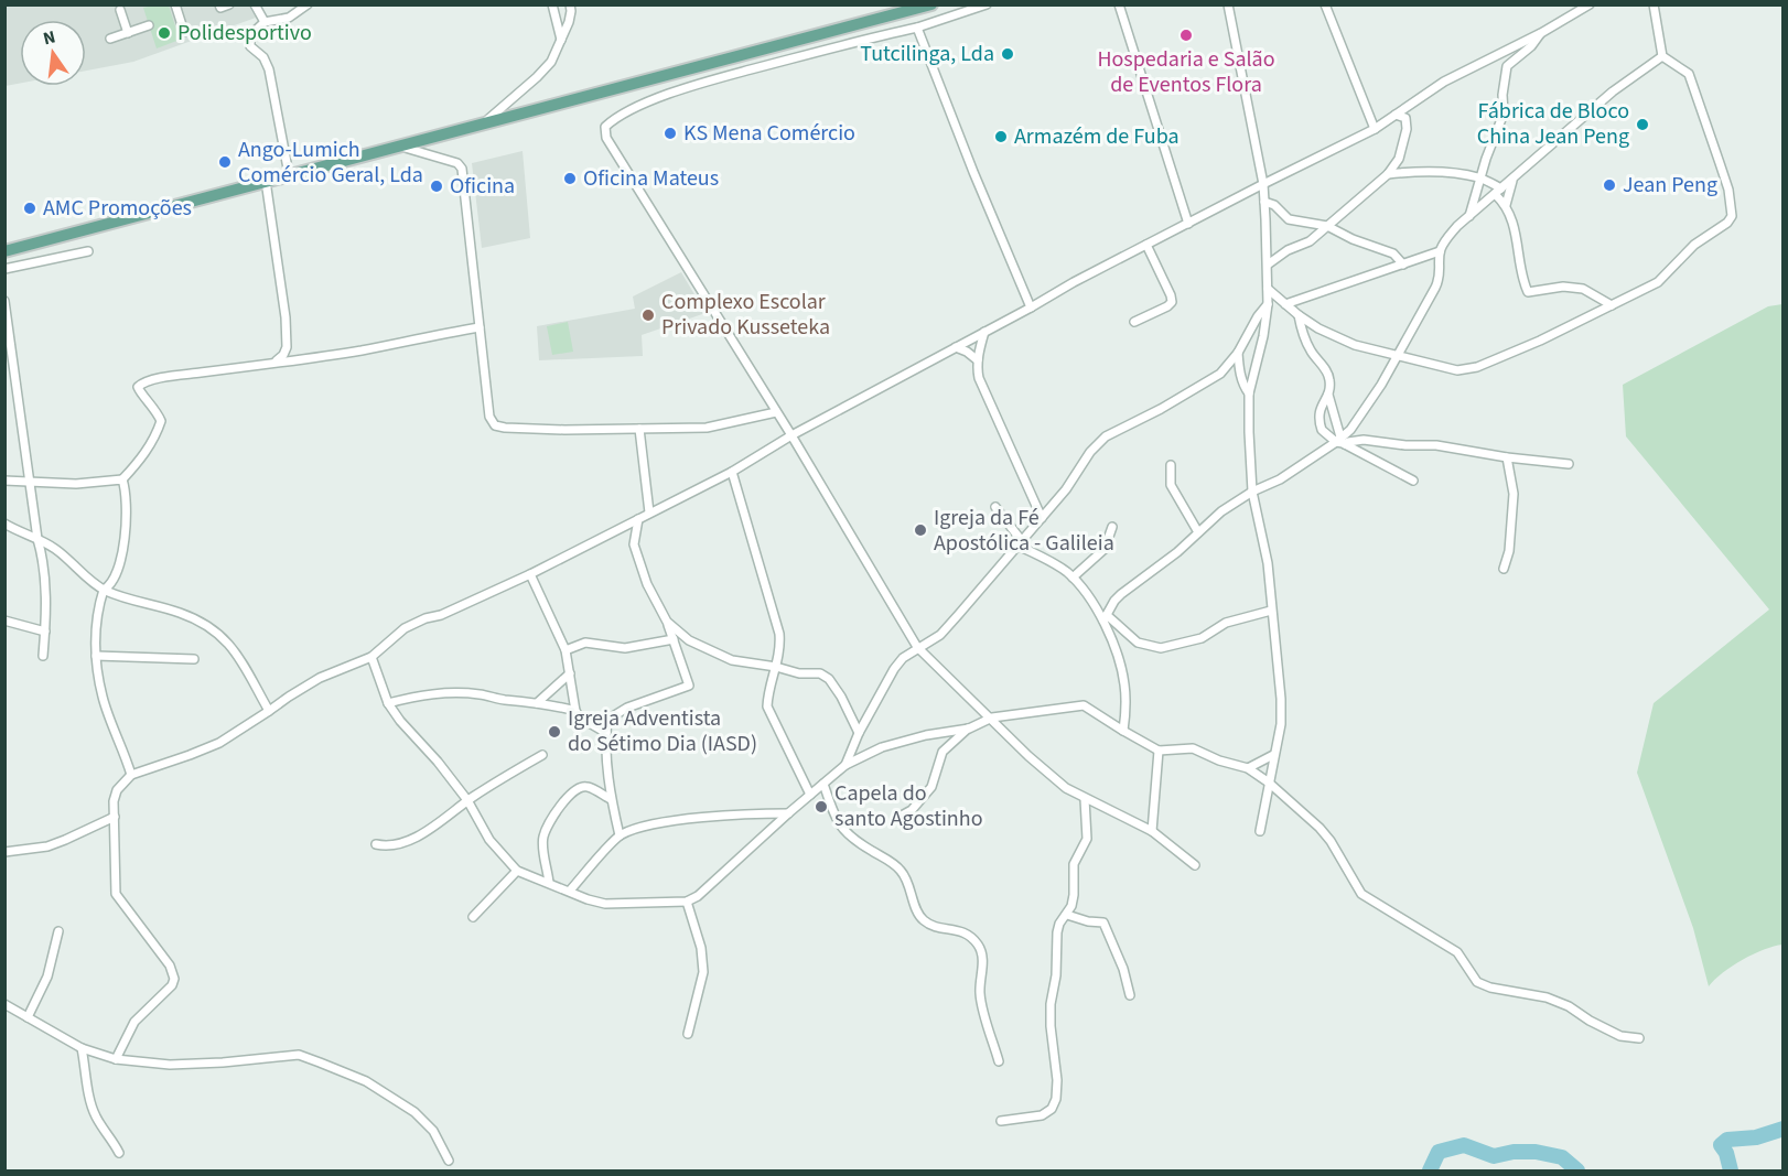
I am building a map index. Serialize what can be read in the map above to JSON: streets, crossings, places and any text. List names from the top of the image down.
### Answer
{
  "places": [
    "Polidesportivo",
    "Hospedaria e Salão de Eventos Flora",
    "Tutcilinga, Lda",
    "Fábrica de Bloco China Jean Peng",
    "KS Mena Comércio",
    "Armazém de Fuba",
    "Ango-Lumich Comércio Geral, Lda",
    "Oficina Mateus",
    "Jean Peng",
    "Oficina",
    "AMC Promoções",
    "Complexo Escolar Privado Kusseteka",
    "Igreja da Fé Apostólica - Galileia",
    "Igreja Adventista do Sétimo Dia (IASD)",
    "Capela do santo Agostinho"
  ],
  "north": "top"
}
